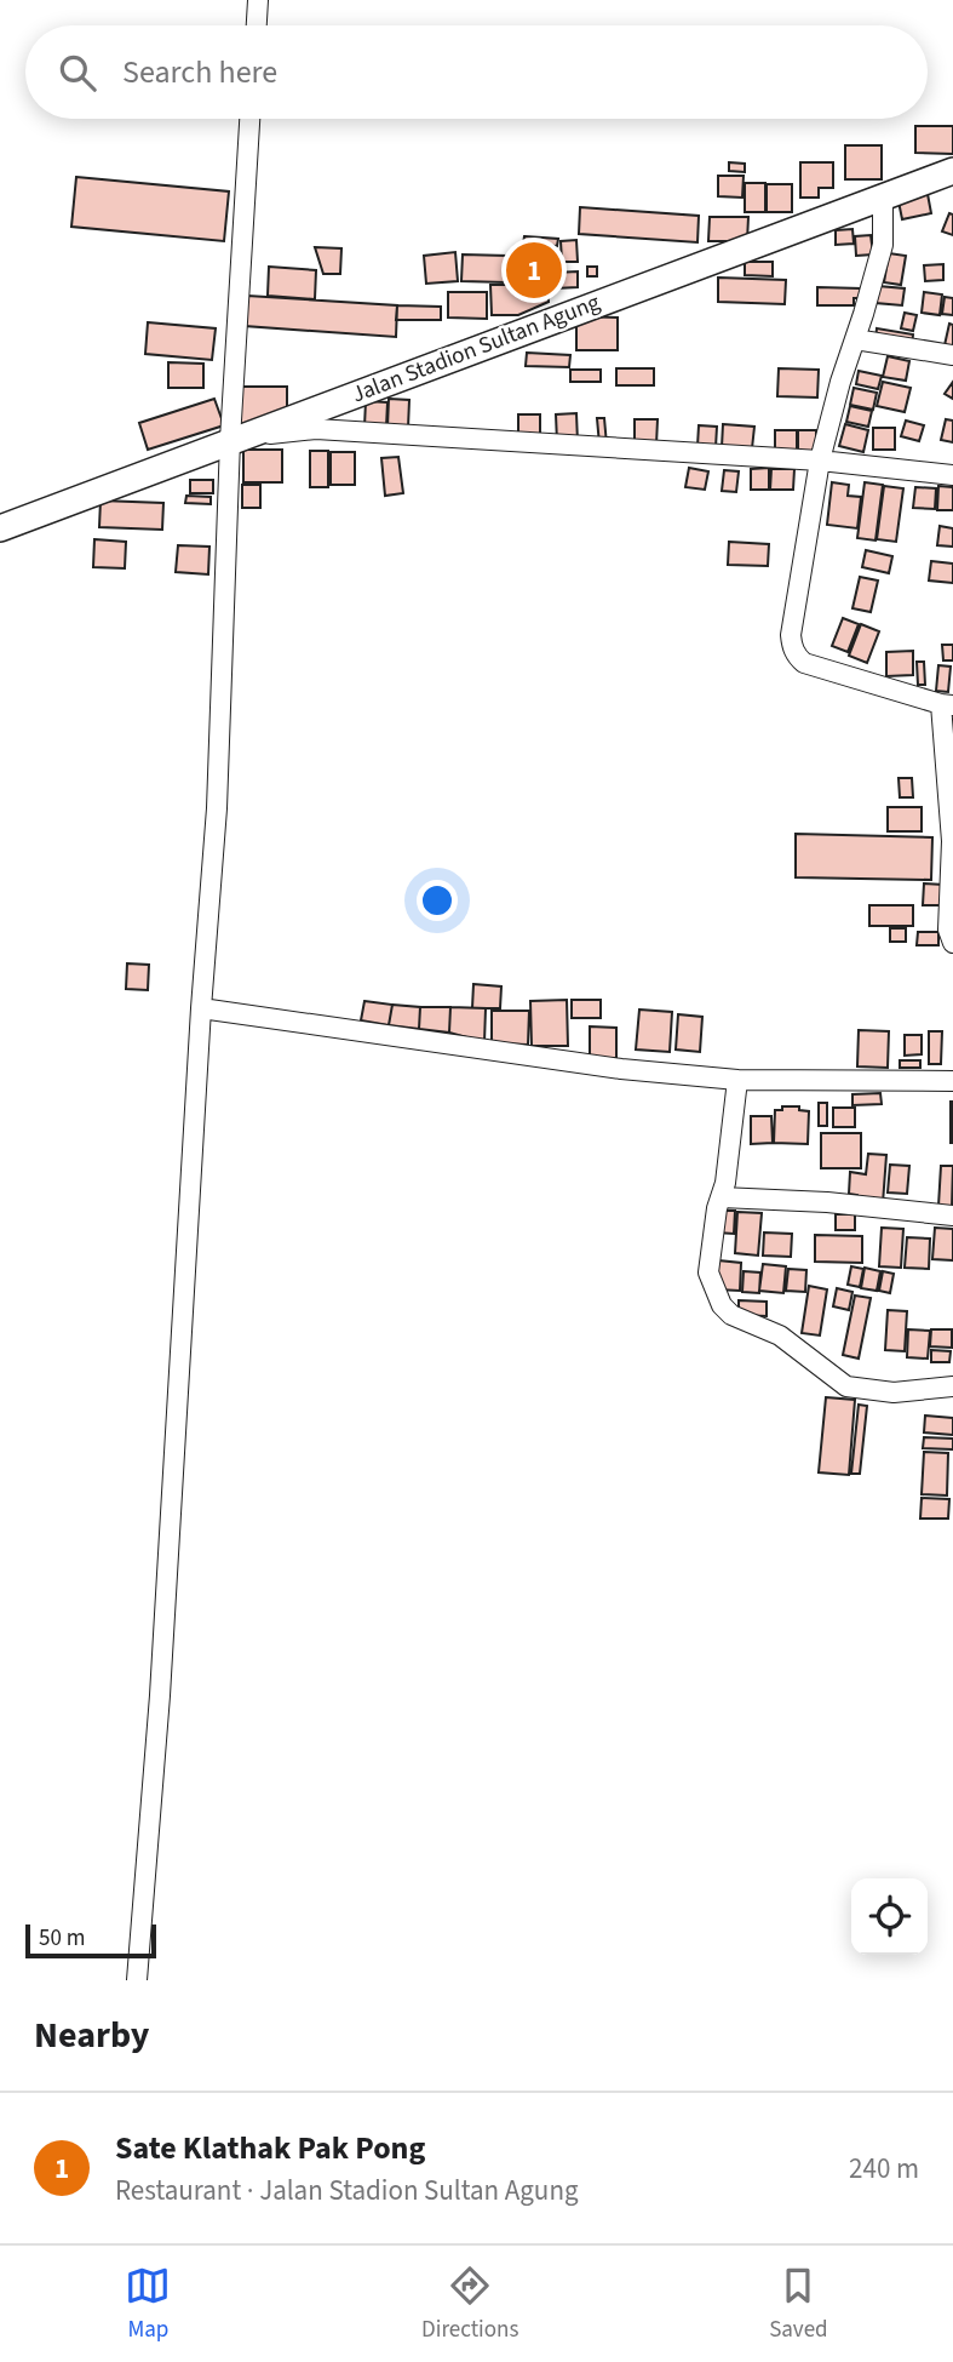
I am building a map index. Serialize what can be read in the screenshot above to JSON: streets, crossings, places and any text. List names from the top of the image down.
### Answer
{
  "streets": {
    "main road": ["Jalan Stadion Sultan Agung"]
  },
  "scale_bar": "50 m",
  "page": {
    "search": "Search here",
    "pins": "1",
    "scale": "50 m",
    "heading": "Nearby",
    "list": [
      {
        "mark": "1",
        "name": "Sate Klathak Pak Pong",
        "note": "Restaurant · Jalan Stadion Sultan Agung",
        "value": "240 m"
      }
    ],
    "nav": ["Map", "Directions", "Saved"]
  }
}
